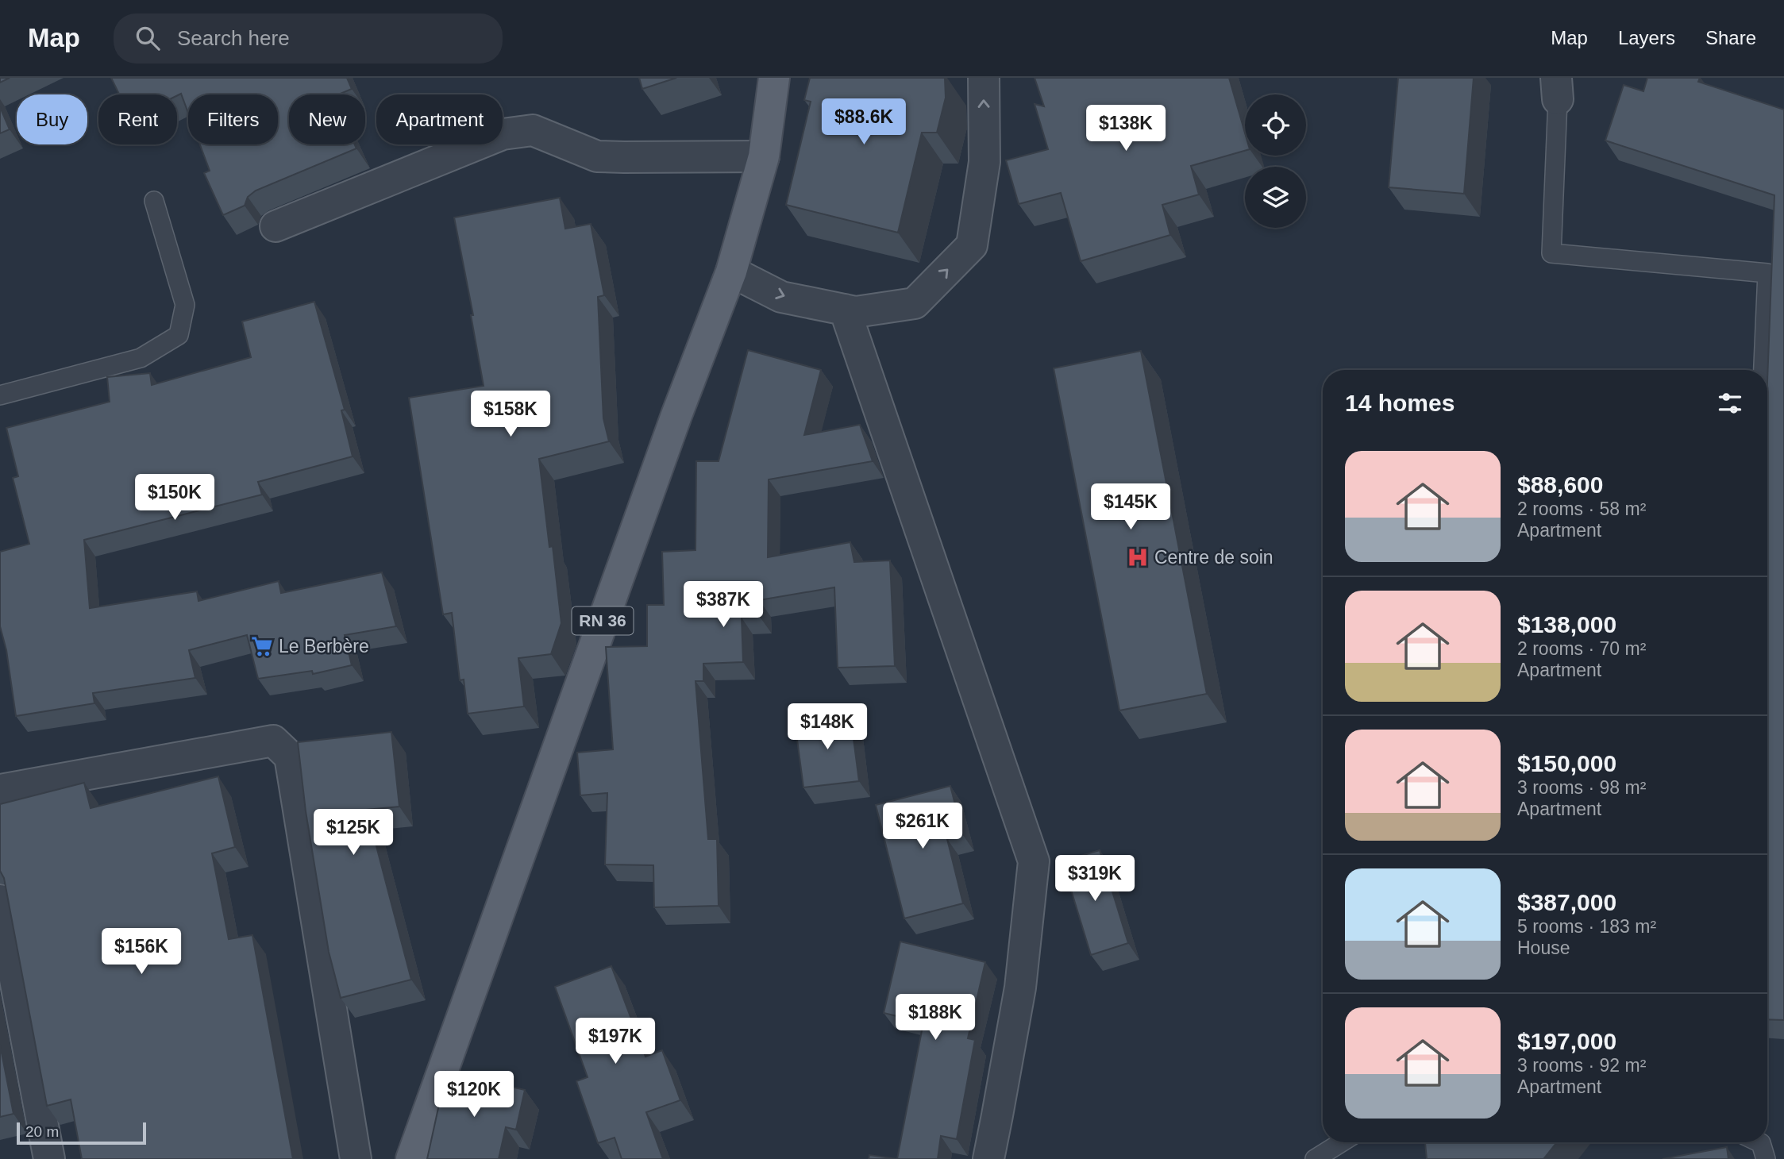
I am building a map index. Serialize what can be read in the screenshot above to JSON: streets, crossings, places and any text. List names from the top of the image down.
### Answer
{
  "streets": {
    "main road": ["RN 36"]
  },
  "places": {
    "hospital": ["Centre de soin"],
    "supermarket": ["Le Berbère"]
  },
  "scale_bar": "20 m",
  "page": {
    "header": "Map",
    "search": "Search here",
    "nav": ["Map", "Layers", "Share"],
    "chip": [
      "Buy",
      "Rent",
      "Filters",
      "New",
      "Apartment"
    ],
    "price": [
      "$88.6K",
      "$138K",
      "$158K",
      "$150K",
      "$145K",
      "$387K",
      "$148K",
      "$261K",
      "$125K",
      "$319K",
      "$156K",
      "$188K",
      "$197K",
      "$120K"
    ],
    "heading": "14 homes",
    "list": [
      {
        "name": "$88,600",
        "note": "2 rooms · 58 m² · Apartment"
      },
      {
        "name": "$138,000",
        "note": "2 rooms · 70 m² · Apartment"
      },
      {
        "name": "$150,000",
        "note": "3 rooms · 98 m² · Apartment"
      },
      {
        "name": "$387,000",
        "note": "5 rooms · 183 m² · House"
      },
      {
        "name": "$197,000",
        "note": "3 rooms · 92 m² · Apartment"
      }
    ],
    "scale": "20 m"
  }
}
